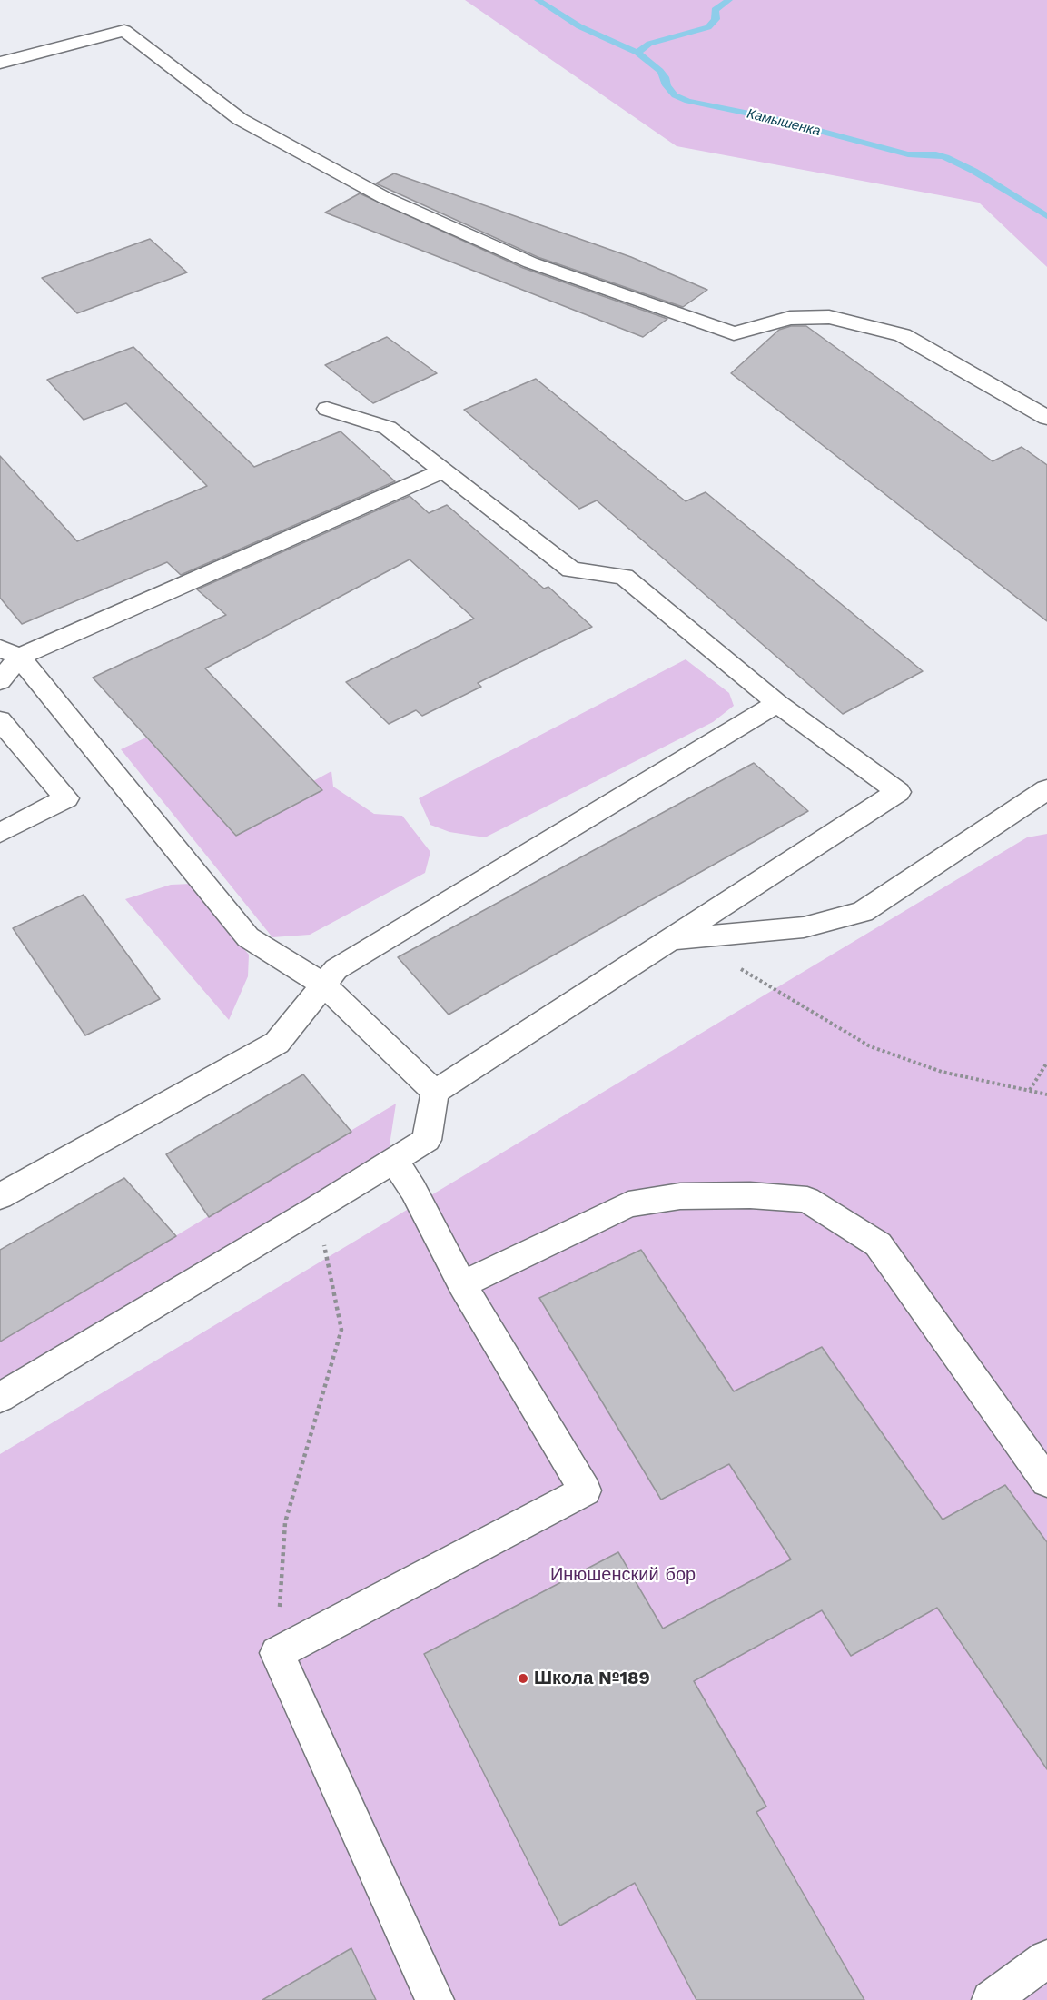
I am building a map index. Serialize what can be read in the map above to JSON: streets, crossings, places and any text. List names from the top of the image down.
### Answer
{
  "water": ["Камышенка"],
  "parks": ["Инюшенский бор"],
  "places": ["Школа №189"]
}
